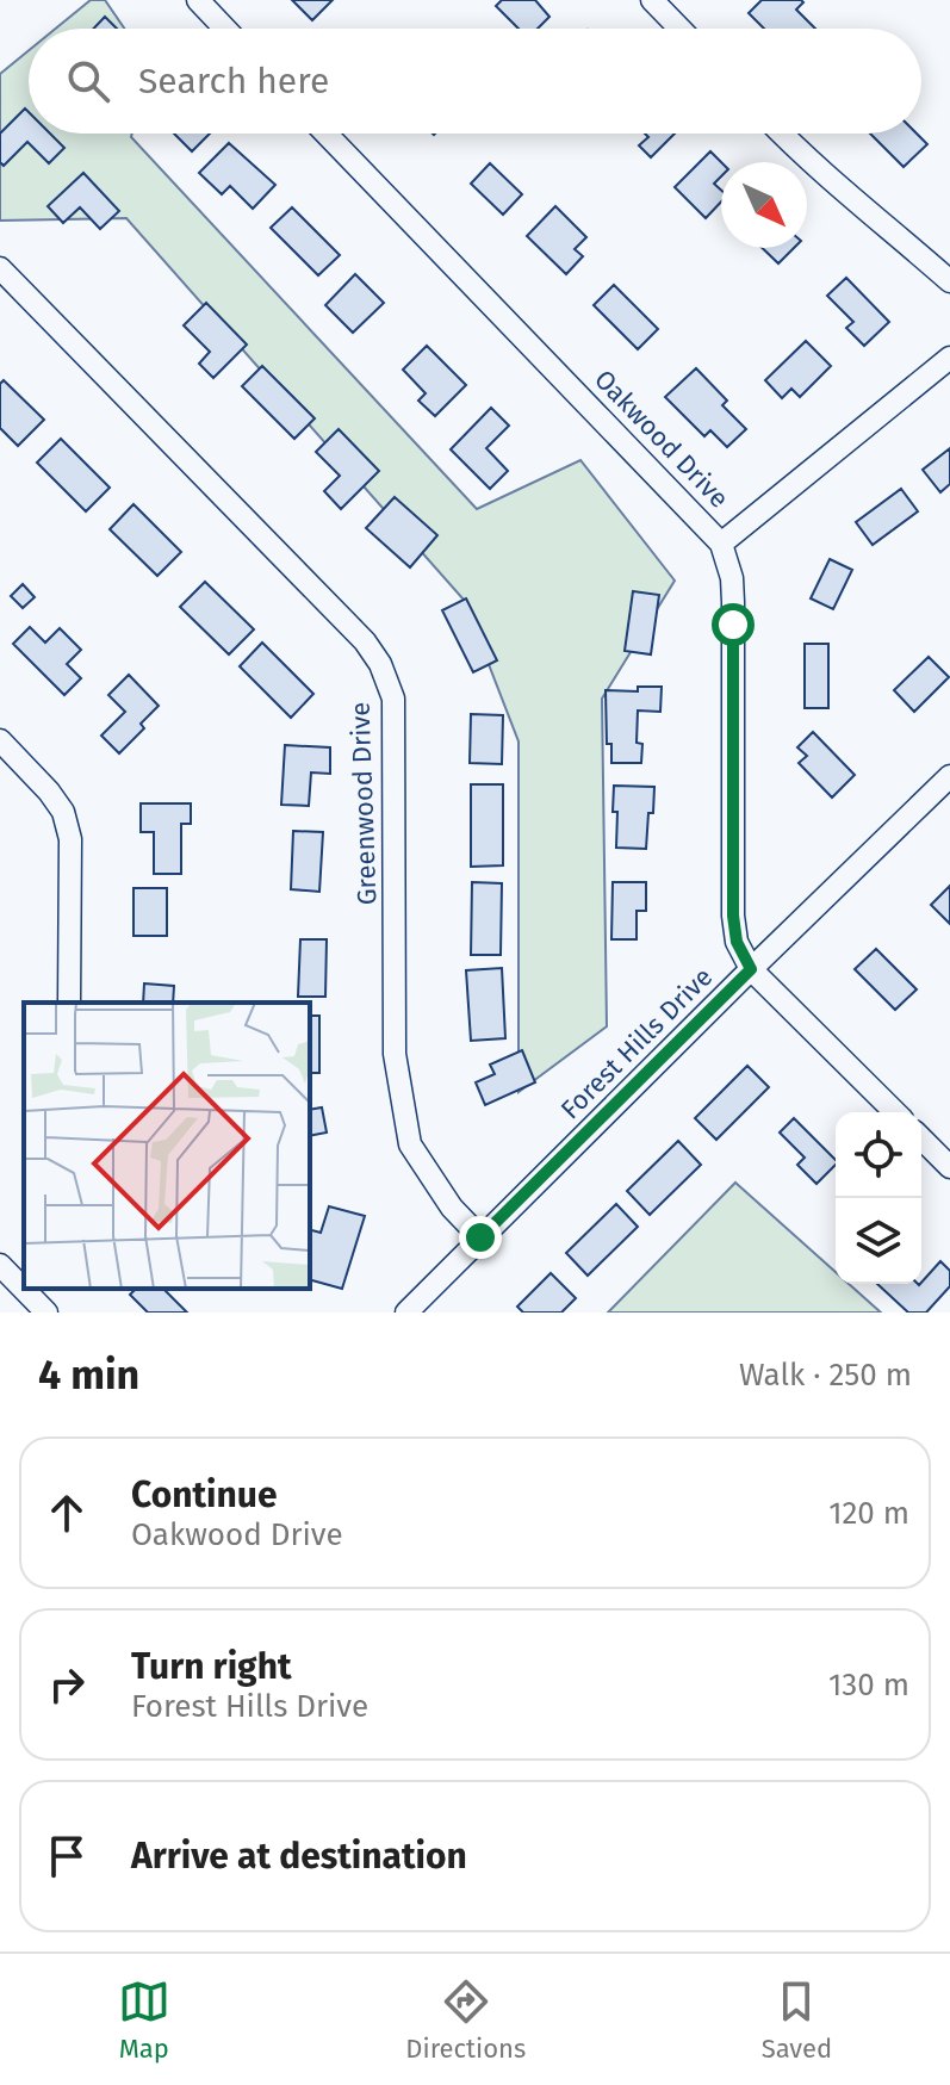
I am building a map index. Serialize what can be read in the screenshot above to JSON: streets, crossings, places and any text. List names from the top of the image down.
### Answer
{
  "streets": {
    "street": ["Oakwood Drive", "Greenwood Drive", "Forest Hills Drive"]
  },
  "crossings": [
    ["Oakwood Drive", "Forest Hills Drive"],
    ["Greenwood Drive", "Forest Hills Drive"]
  ],
  "north": "bottom right",
  "page": {
    "search": "Search here",
    "heading": ["4 min", "Walk · 250 m"],
    "list": [
      ["Continue", "Oakwood Drive", "120 m"],
      ["Turn right", "Forest Hills Drive", "130 m"],
      "Arrive at destination"
    ],
    "nav": ["Map", "Directions", "Saved"]
  }
}
